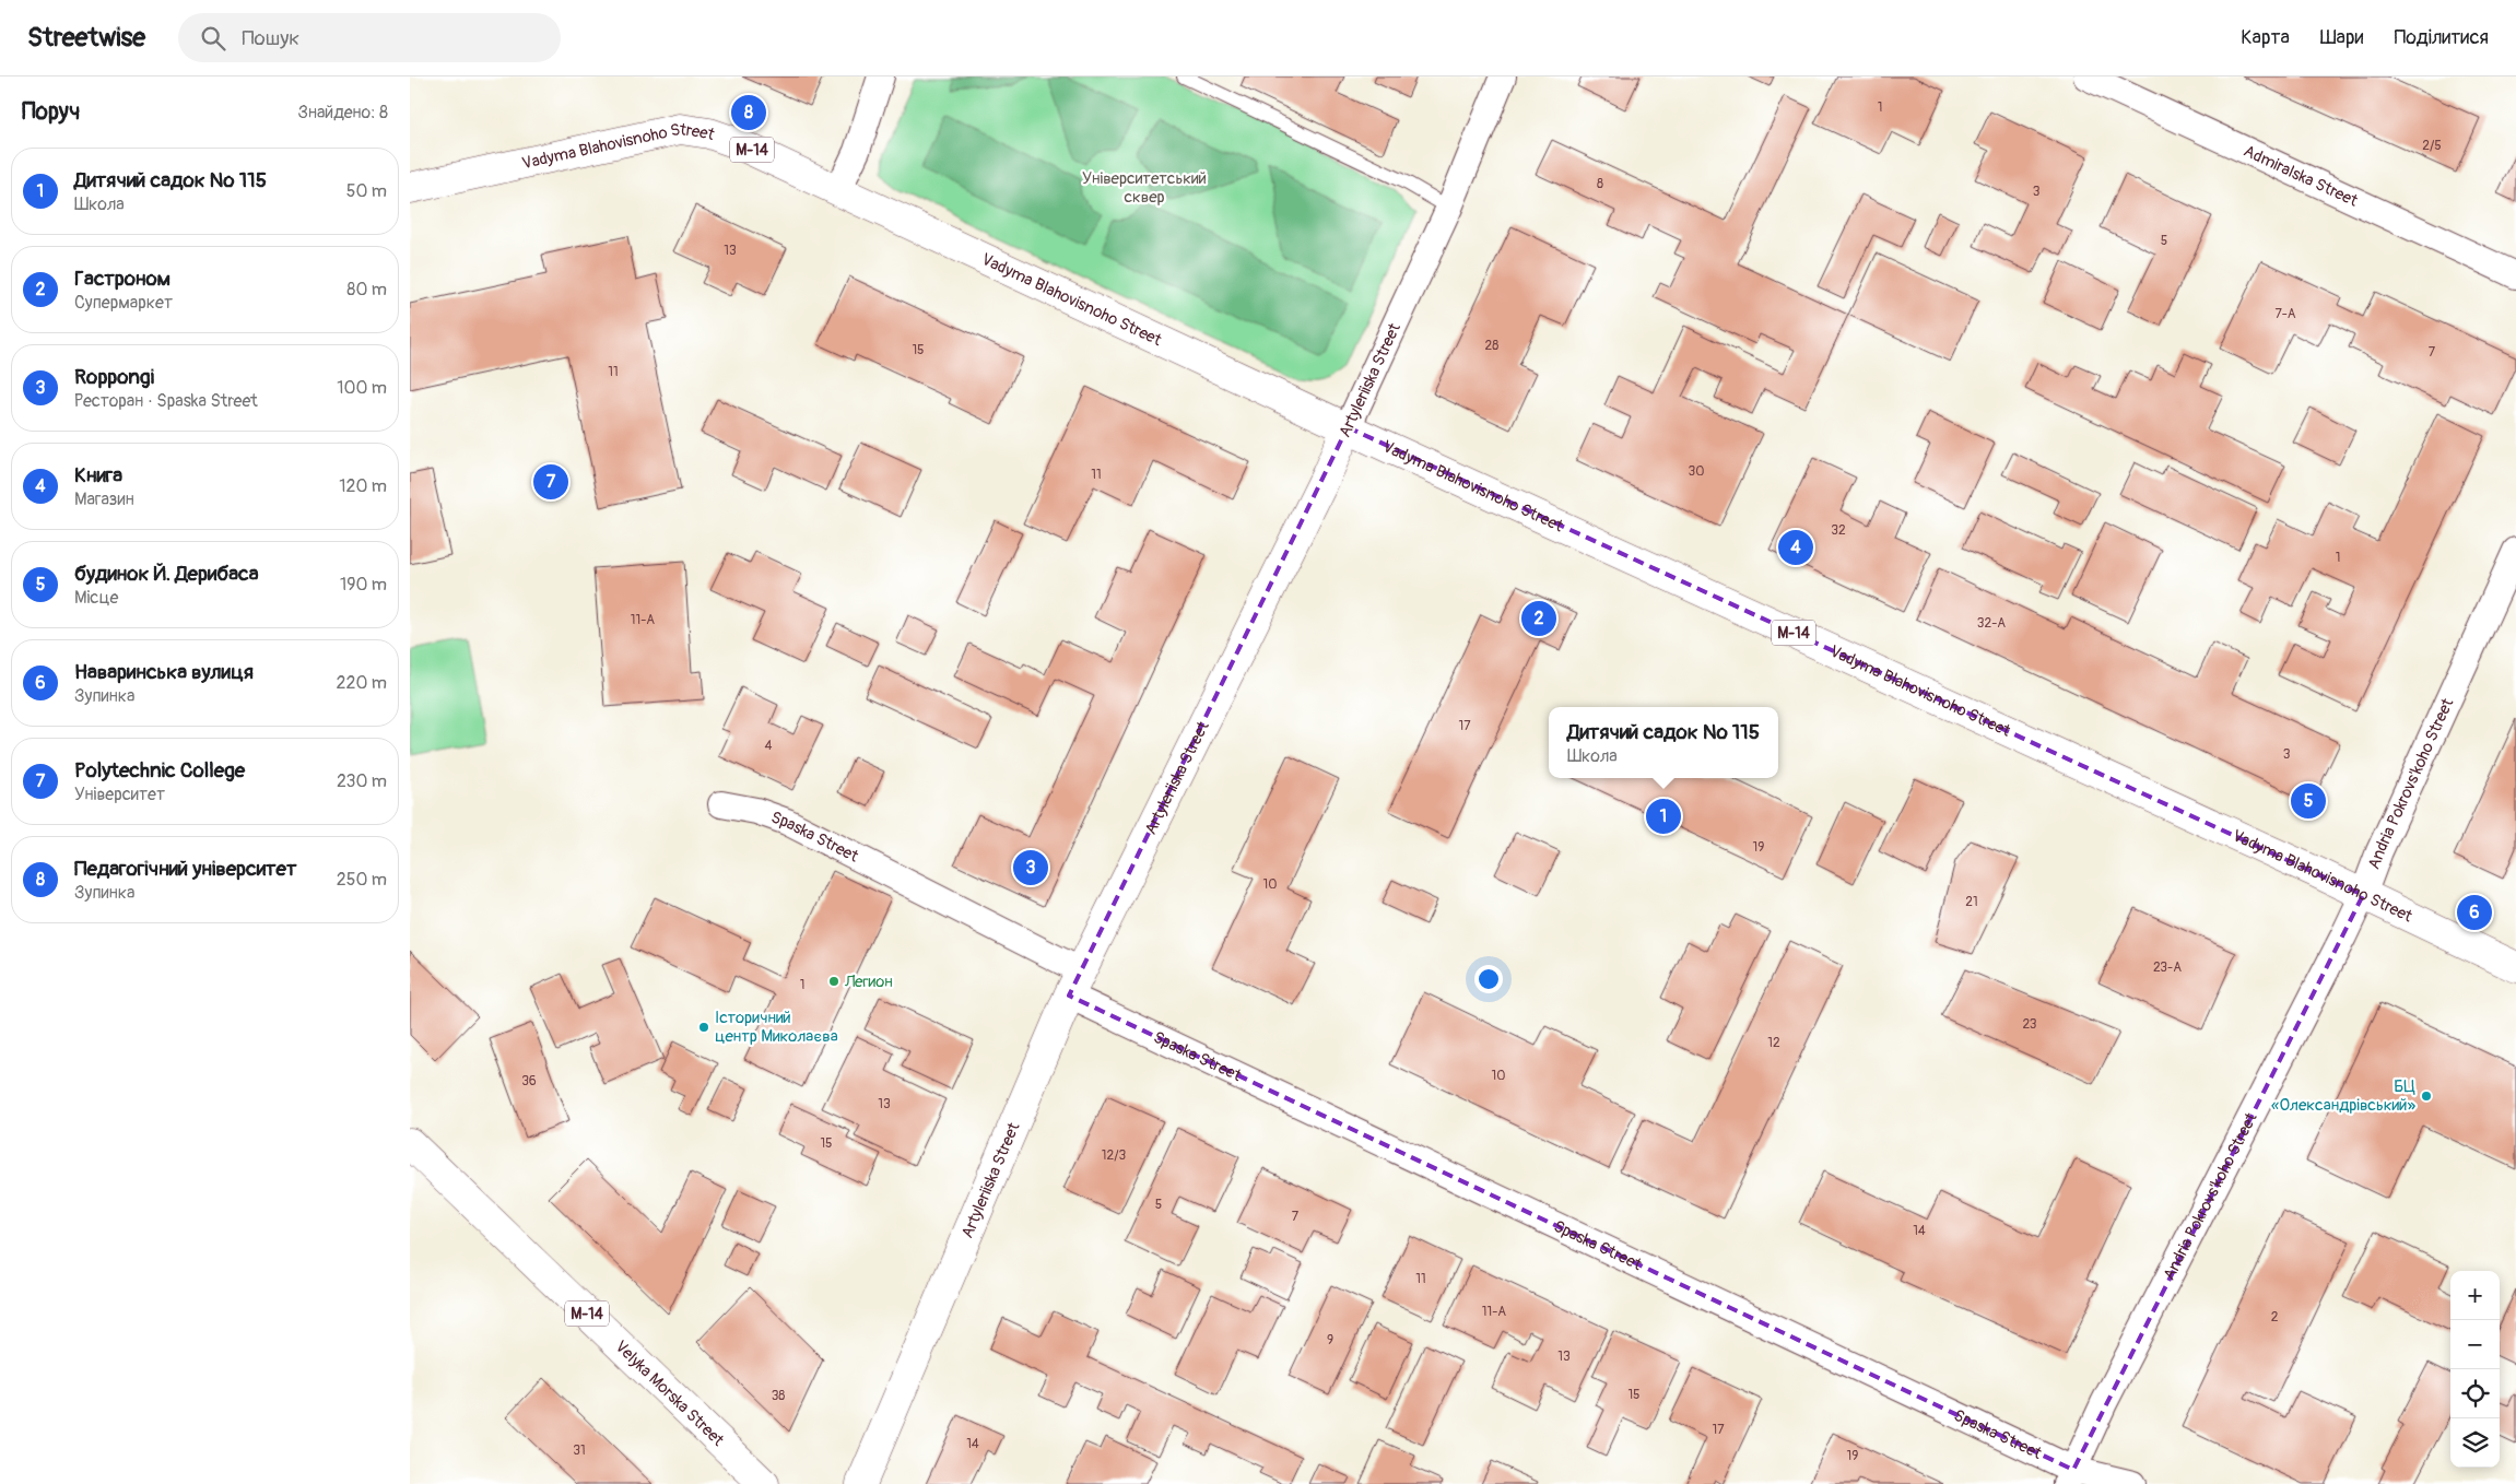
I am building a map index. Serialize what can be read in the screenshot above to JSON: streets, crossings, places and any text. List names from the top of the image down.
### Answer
{
  "streets": {
    "main road": [
      "М-14",
      "Vadyma Blahovisnoho Street",
      "Artyleriiska Street",
      "Velyka Morska Street"
    ],
    "street": ["Admiralska Street", "Andria Pokrovs'koho Street", "Spaska Street"]
  },
  "crossings": [
    ["Vadyma Blahovisnoho Street", "Artyleriiska Street"],
    ["Vadyma Blahovisnoho Street", "Andria Pokrovs'koho Street"],
    ["Artyleriiska Street", "Spaska Street"],
    ["Andria Pokrovs'koho Street", "Spaska Street"]
  ],
  "parks": ["Університетський сквер"],
  "places": ["Легион", "Історичний центр Миколаєва", "БЦ «Олександрівський»"],
  "house_numbers": [
    "1",
    "2/5",
    "8",
    "3",
    "5",
    "13",
    "7-А",
    "28",
    "15",
    "7",
    "11",
    "30",
    "11",
    "32",
    "1",
    "11-А",
    "32-А",
    "17",
    "4",
    "3",
    "19",
    "10",
    "21",
    "23-А",
    "1",
    "23",
    "12",
    "10",
    "36",
    "13",
    "15",
    "12/3",
    "5",
    "7",
    "14",
    "11",
    "11-А",
    "2",
    "9",
    "13",
    "15",
    "38",
    "17",
    "14",
    "31",
    "19"
  ],
  "page": {
    "header": "Streetwise",
    "search": "Пошук",
    "nav": ["Карта", "Шари", "Поділитися"],
    "heading": ["Поруч", "Знайдено: 8"],
    "pins": [
      "8",
      "7",
      "4",
      "2",
      "5",
      "1",
      "3",
      "6"
    ],
    "list": [
      {
        "mark": "1",
        "name": "Дитячий садок № 115",
        "note": "Школа",
        "value": "50 m"
      },
      {
        "mark": "2",
        "name": "Гастроном",
        "note": "Супермаркет",
        "value": "80 m"
      },
      {
        "mark": "3",
        "name": "Roppongi",
        "note": "Ресторан · Spaska Street",
        "value": "100 m"
      },
      {
        "mark": "4",
        "name": "Книга",
        "note": "Магазин",
        "value": "120 m"
      },
      {
        "mark": "5",
        "name": "будинок Й. Дерибаса",
        "note": "Місце",
        "value": "190 m"
      },
      {
        "mark": "6",
        "name": "Наваринська вулиця",
        "note": "Зупинка",
        "value": "220 m"
      },
      {
        "mark": "7",
        "name": "Polytechnic College",
        "note": "Університет",
        "value": "230 m"
      },
      {
        "mark": "8",
        "name": "Педагогічний університет",
        "note": "Зупинка",
        "value": "250 m"
      }
    ],
    "popup": ["Дитячий садок № 115", "Школа"],
    "map_buttons": ["+", "−"]
  }
}
